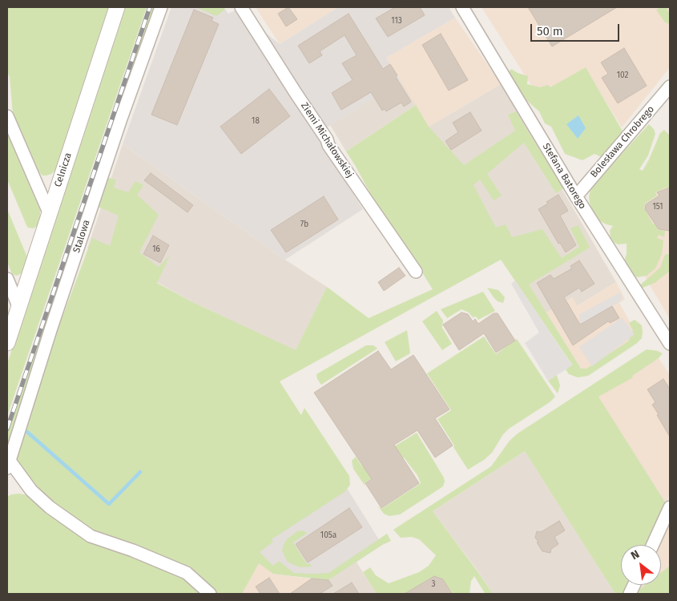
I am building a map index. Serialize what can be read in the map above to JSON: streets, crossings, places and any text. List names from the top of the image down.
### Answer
{
  "streets": {
    "street": [
      "Ziemi Michałowskiej",
      "Bolesława Chrobrego",
      "Celnicza",
      "Stefana Batorego",
      "Stalowa"
    ]
  },
  "crossings": [
    ["Bolesława Chrobrego", "Stefana Batorego"]
  ],
  "house_numbers": [
    "113",
    "102",
    "18",
    "151",
    "7b",
    "16",
    "105a",
    "3"
  ],
  "scale_bar": "50 m",
  "north": "top left"
}
